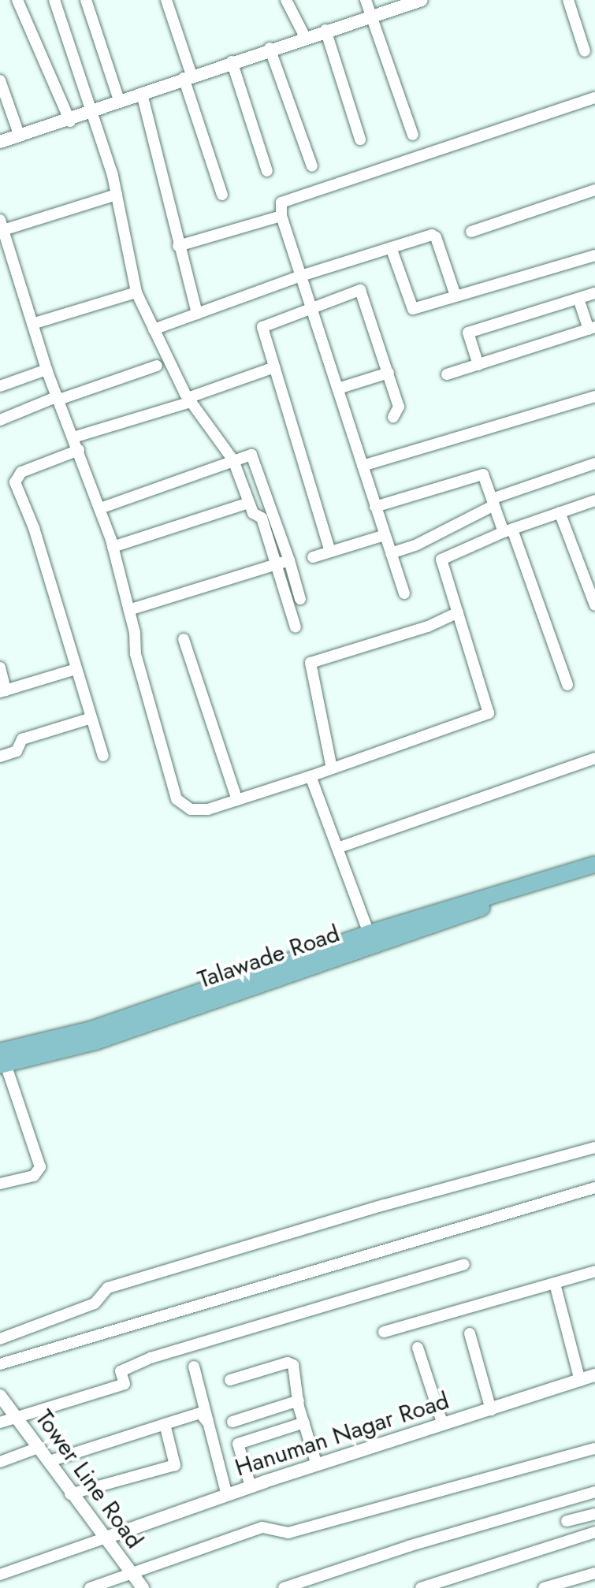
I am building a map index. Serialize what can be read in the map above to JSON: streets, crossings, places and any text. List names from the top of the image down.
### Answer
{
  "streets": {
    "main road": ["Talawade Road"],
    "street": ["Hanuman Nagar Road", "Tower Line Road"]
  },
  "crossings": [
    ["Hanuman Nagar Road", "Tower Line Road"]
  ]
}
